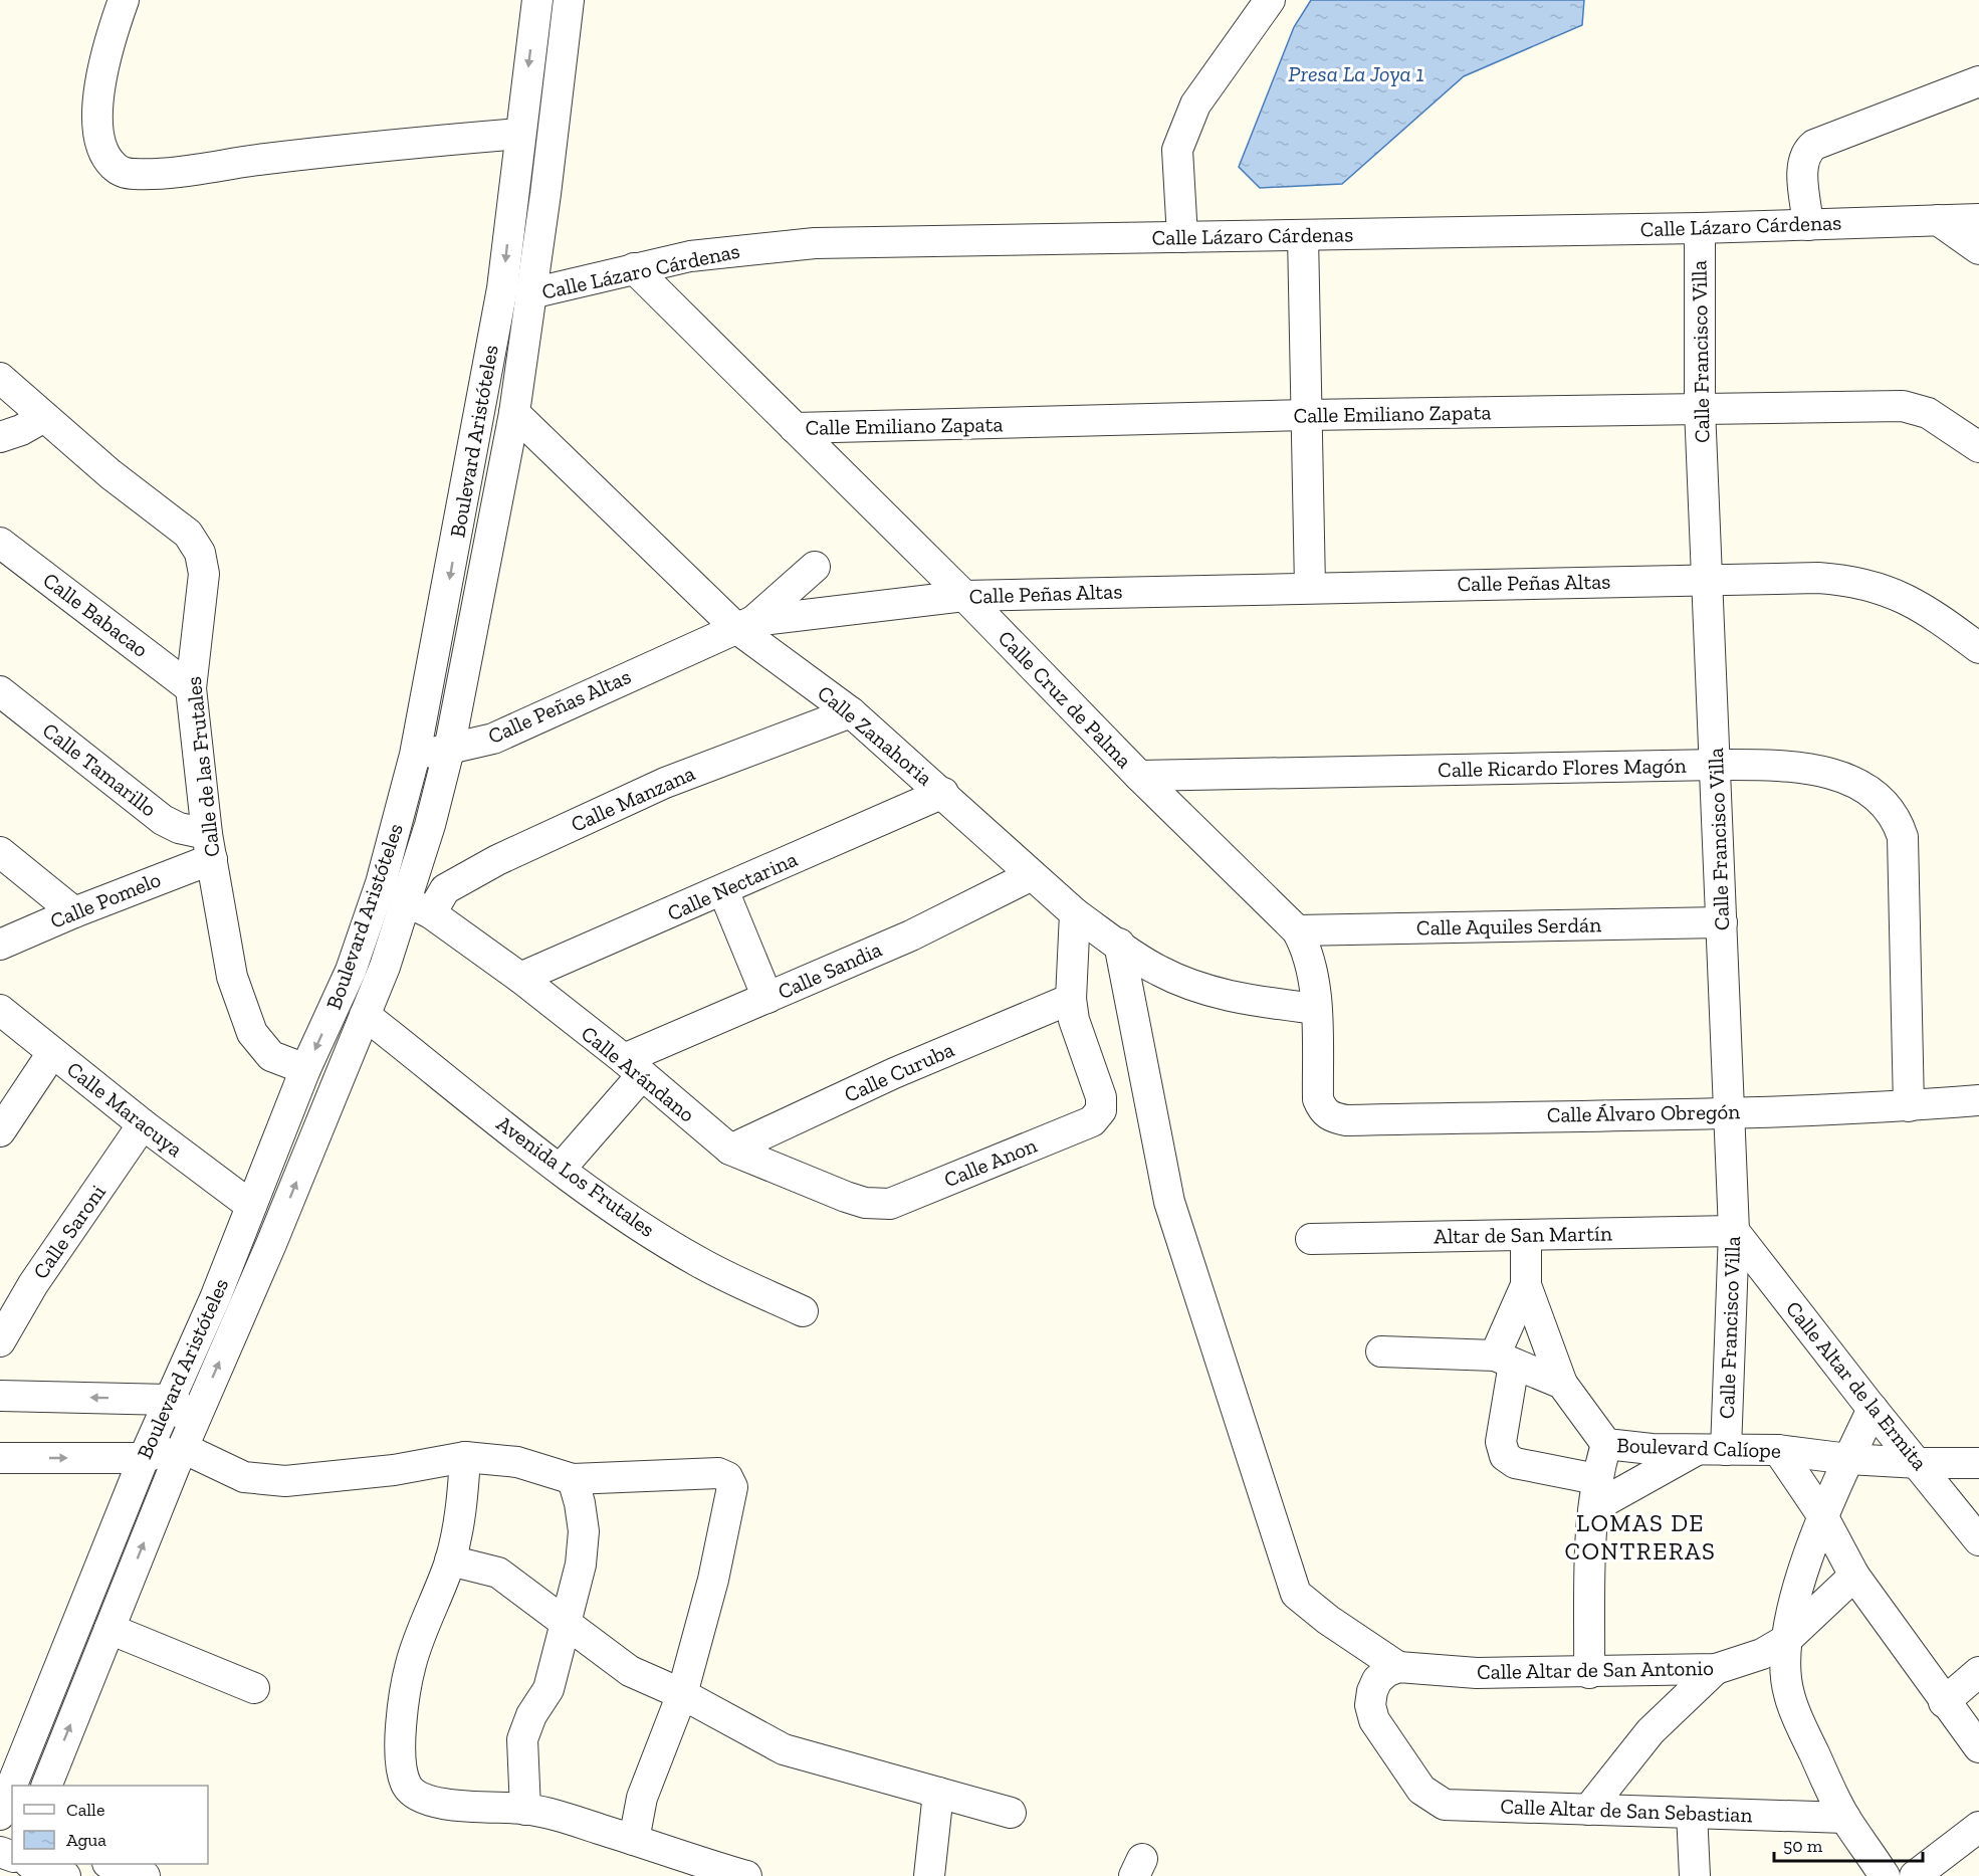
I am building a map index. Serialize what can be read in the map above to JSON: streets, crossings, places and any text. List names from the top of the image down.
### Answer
{
  "streets": {
    "street": [
      "Calle Lázaro Cárdenas",
      "Calle Francisco Villa",
      "Calle Emiliano Zapata",
      "Boulevard Aristóteles",
      "Calle Peñas Altas",
      "Calle Babacao",
      "Calle Cruz de Palma",
      "Calle Zanahoria",
      "Calle de las Frutales",
      "Calle Ricardo Flores Magón",
      "Calle Tamarillo",
      "Calle Manzana",
      "Calle Nectarina",
      "Calle Pomelo",
      "Calle Aquiles Serdán",
      "Calle Sandia",
      "Calle Curuba",
      "Calle Arándano",
      "Calle Maracuya",
      "Calle Álvaro Obregón",
      "Calle Anon",
      "Avenida Los Frutales",
      "Calle Saroni",
      "Altar de San Martín",
      "Calle Altar de la Ermita",
      "Boulevard Calíope",
      "Calle Altar de San Antonio",
      "Calle Altar de San Sebastian"
    ]
  },
  "crossings": [
    ["Calle Lázaro Cárdenas", "Calle Francisco Villa"],
    ["Calle Lázaro Cárdenas", "Boulevard Aristóteles"],
    ["Calle Lázaro Cárdenas", "Calle Cruz de Palma"],
    ["Calle Francisco Villa", "Calle Emiliano Zapata"],
    ["Calle Francisco Villa", "Calle Peñas Altas"],
    ["Calle Francisco Villa", "Calle Ricardo Flores Magón"],
    ["Calle Francisco Villa", "Calle Aquiles Serdán"],
    ["Calle Francisco Villa", "Calle Álvaro Obregón"],
    ["Calle Francisco Villa", "Altar de San Martín"],
    ["Calle Francisco Villa", "Calle Altar de la Ermita"],
    ["Calle Francisco Villa", "Boulevard Calíope"],
    ["Calle Emiliano Zapata", "Calle Cruz de Palma"],
    ["Boulevard Aristóteles", "Calle Peñas Altas"],
    ["Boulevard Aristóteles", "Calle Zanahoria"],
    ["Boulevard Aristóteles", "Calle de las Frutales"],
    ["Boulevard Aristóteles", "Calle Manzana"],
    ["Boulevard Aristóteles", "Calle Arándano"],
    ["Boulevard Aristóteles", "Calle Maracuya"],
    ["Boulevard Aristóteles", "Avenida Los Frutales"],
    ["Calle Peñas Altas", "Calle Cruz de Palma"],
    ["Calle Peñas Altas", "Calle Zanahoria"],
    ["Calle Babacao", "Calle de las Frutales"],
    ["Calle Cruz de Palma", "Calle Zanahoria"],
    ["Calle Cruz de Palma", "Calle Ricardo Flores Magón"],
    ["Calle Cruz de Palma", "Calle Aquiles Serdán"],
    ["Calle Cruz de Palma", "Calle Álvaro Obregón"],
    ["Calle Zanahoria", "Calle Manzana"],
    ["Calle Zanahoria", "Calle Nectarina"],
    ["Calle Zanahoria", "Calle Sandia"],
    ["Calle de las Frutales", "Calle Tamarillo"],
    ["Calle de las Frutales", "Calle Pomelo"],
    ["Calle Ricardo Flores Magón", "Calle Álvaro Obregón"],
    ["Calle Tamarillo", "Calle Pomelo"],
    ["Calle Manzana", "Calle Arándano"],
    ["Calle Nectarina", "Calle Arándano"],
    ["Calle Sandia", "Calle Arándano"],
    ["Calle Curuba", "Calle Arándano"],
    ["Calle Curuba", "Calle Anon"],
    ["Calle Arándano", "Calle Anon"],
    ["Calle Maracuya", "Calle Saroni"],
    ["Altar de San Martín", "Calle Altar de la Ermita"],
    ["Calle Altar de la Ermita", "Boulevard Calíope"],
    ["Calle Altar de San Antonio", "Calle Altar de San Sebastian"]
  ],
  "districts": ["LOMAS DE CONTRERAS"],
  "water": ["Presa La Joya 1"],
  "legend": ["Calle", "Agua"],
  "scale_bar": "50 m"
}
